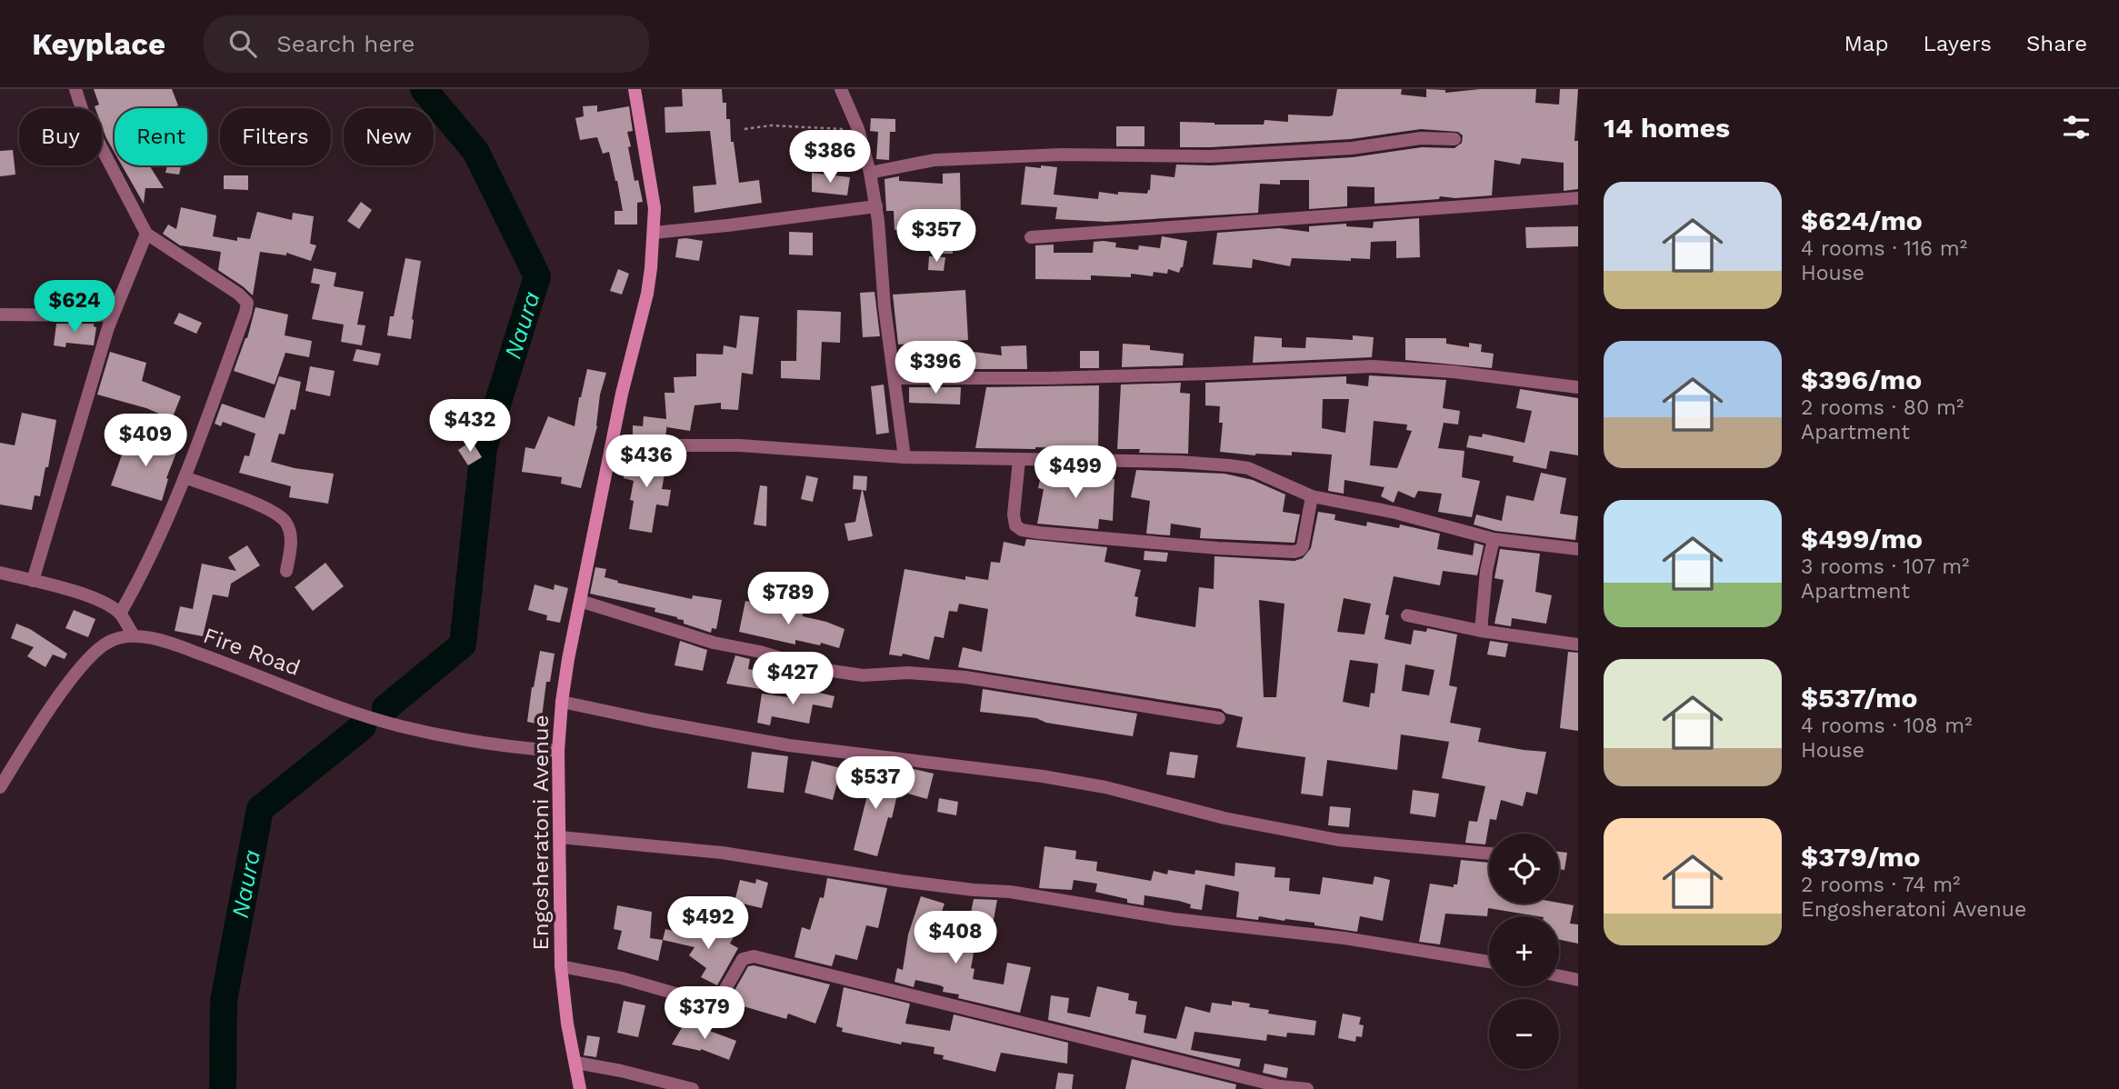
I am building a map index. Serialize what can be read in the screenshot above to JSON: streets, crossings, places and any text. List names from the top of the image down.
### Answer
{
  "streets": {
    "street": ["Fire Road", "Engosheratoni Avenue"]
  },
  "crossings": [
    ["Fire Road", "Engosheratoni Avenue"]
  ],
  "water": ["Naura"],
  "page": {
    "header": "Keyplace",
    "search": "Search here",
    "nav": ["Map", "Layers", "Share"],
    "heading": "14 homes",
    "chip": [
      "Buy",
      "Rent",
      "Filters",
      "New"
    ],
    "price": [
      "$386",
      "$357",
      "$624",
      "$396",
      "$432",
      "$409",
      "$436",
      "$499",
      "$789",
      "$427",
      "$537",
      "$492",
      "$408",
      "$379"
    ],
    "list": [
      {
        "name": "$624/mo",
        "note": "4 rooms · 116 m² · House"
      },
      {
        "name": "$396/mo",
        "note": "2 rooms · 80 m² · Apartment"
      },
      {
        "name": "$499/mo",
        "note": "3 rooms · 107 m² · Apartment"
      },
      {
        "name": "$537/mo",
        "note": "4 rooms · 108 m² · House"
      },
      {
        "name": "$379/mo",
        "note": "2 rooms · 74 m² · Engosheratoni Avenue"
      }
    ],
    "map_buttons": ["+", "−"]
  }
}
